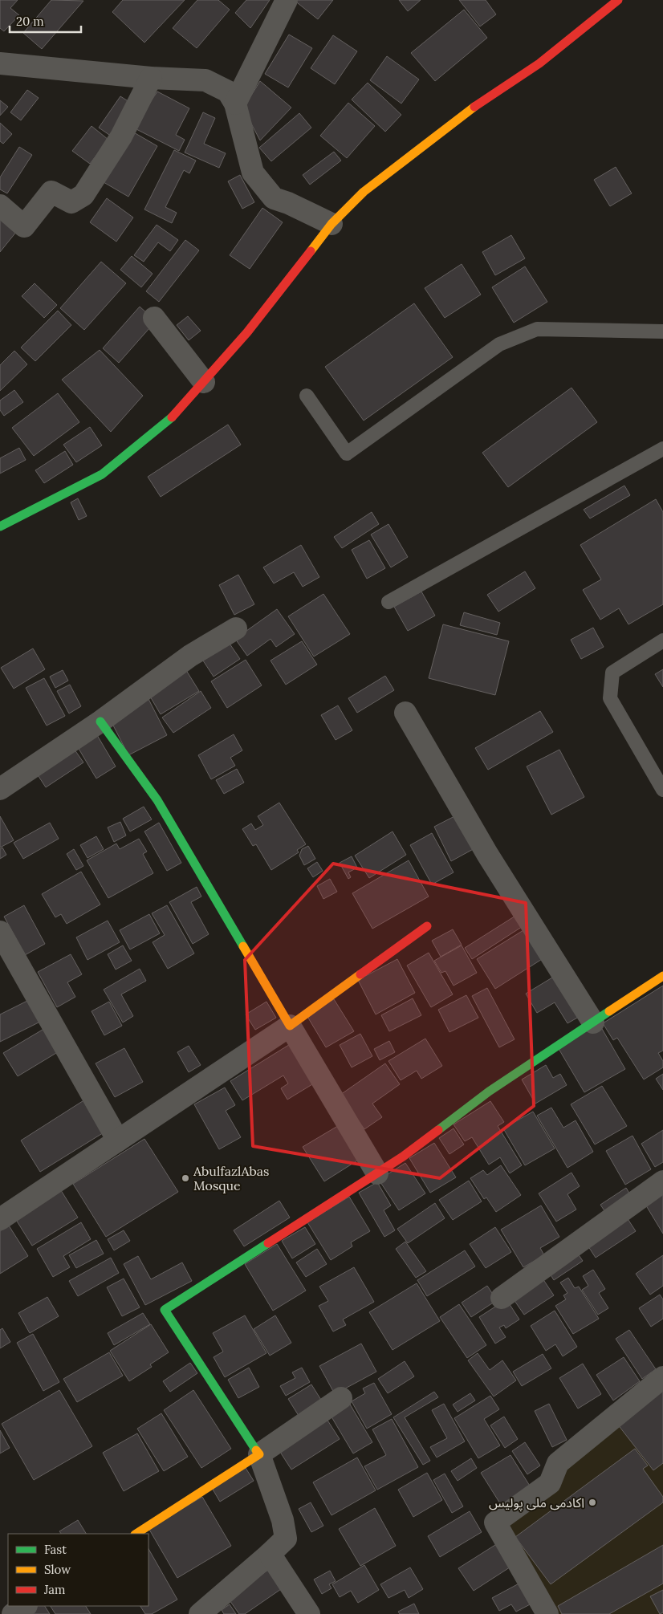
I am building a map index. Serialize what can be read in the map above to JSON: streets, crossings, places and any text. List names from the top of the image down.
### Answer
{
  "places": ["AbulfazlAbas Mosque", "اکادمی ملی پولیس"],
  "legend": ["Fast", "Slow", "Jam"],
  "scale_bar": "20 m"
}
